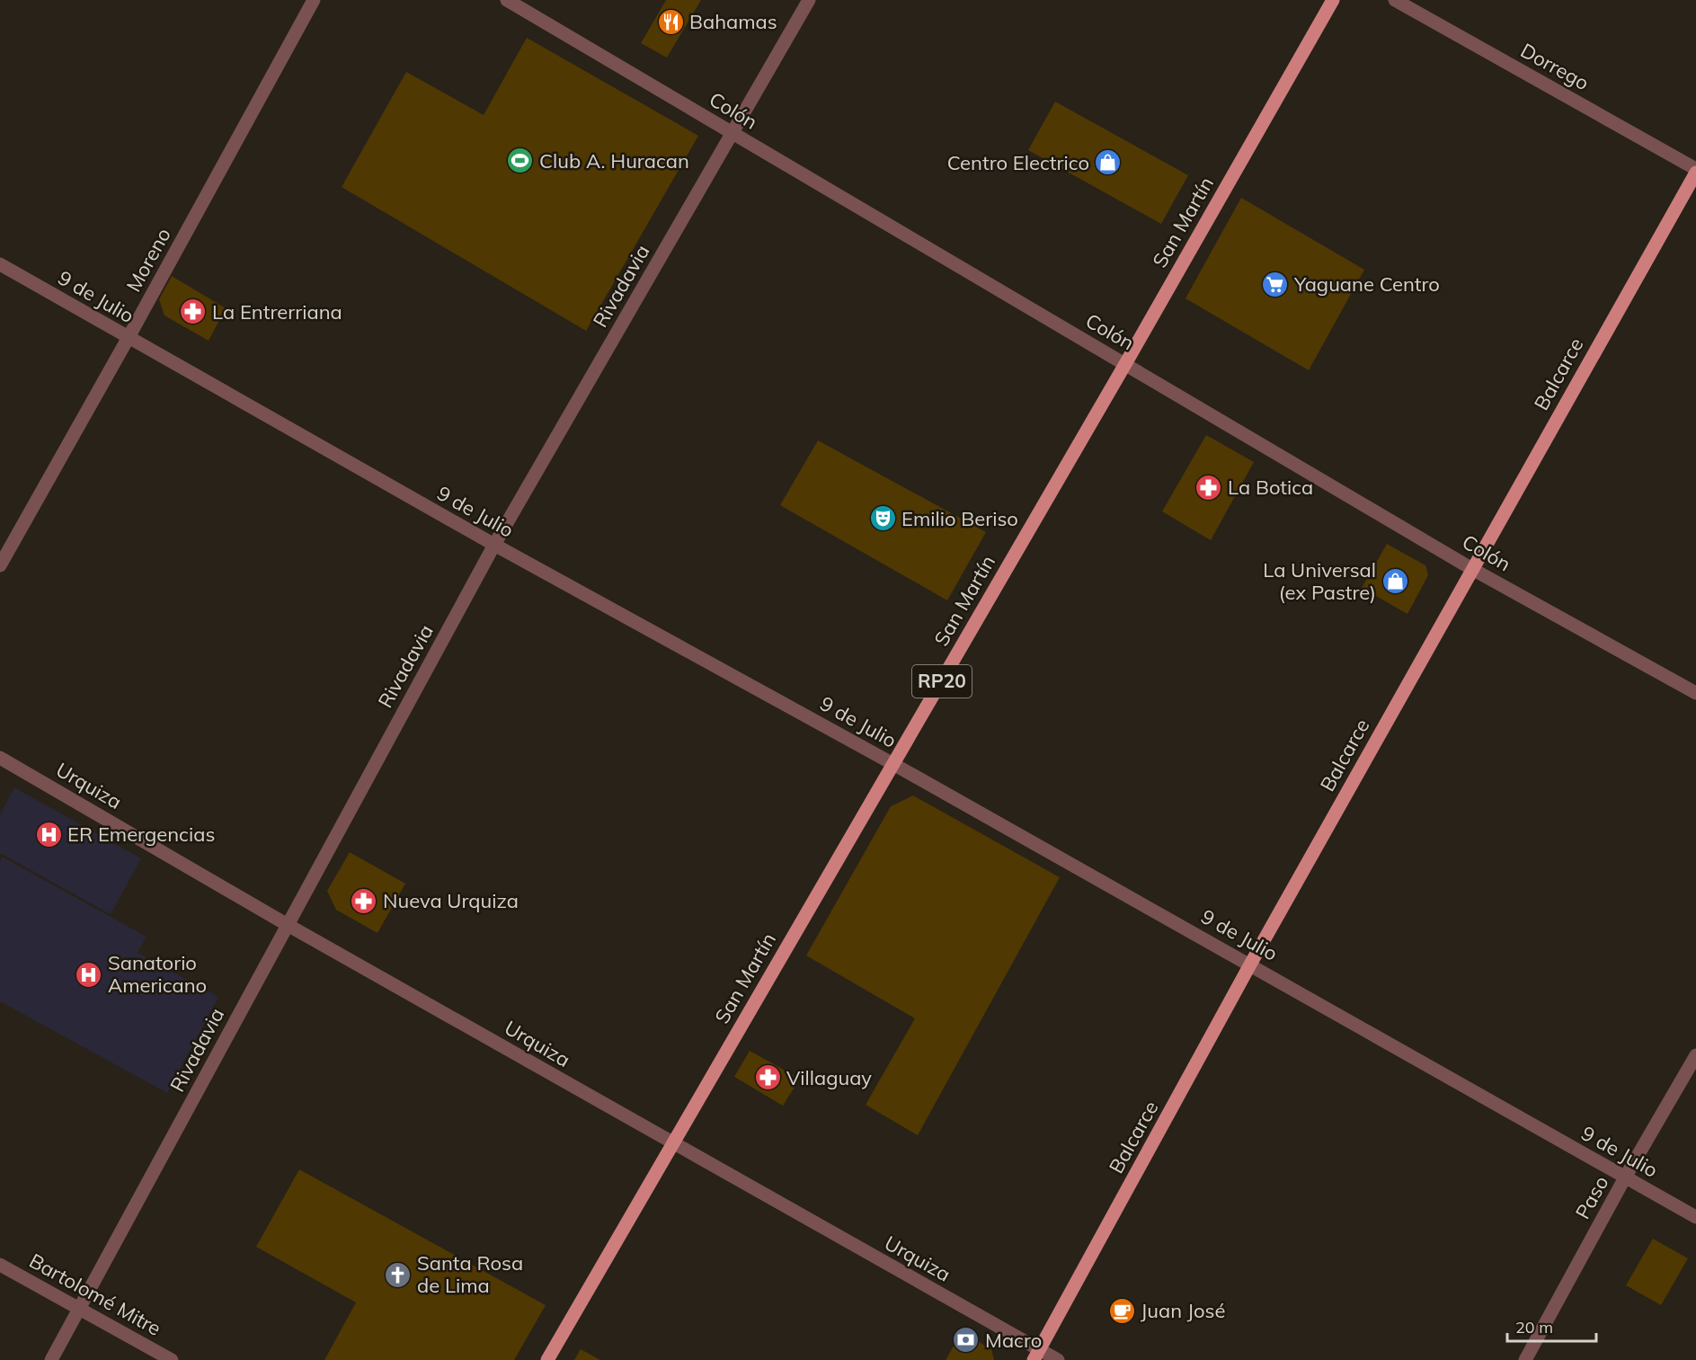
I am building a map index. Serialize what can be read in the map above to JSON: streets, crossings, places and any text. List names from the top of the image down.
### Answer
{
  "streets": {
    "main road": ["San Martín", "Balcarce", "RP20"],
    "street": [
      "Dorrego",
      "Colón",
      "Moreno",
      "Rivadavia",
      "9 de Julio",
      "Urquiza",
      "Paso",
      "Bartolomé Mitre"
    ]
  },
  "crossings": [
    ["Dorrego", "Balcarce"],
    ["Colón", "San Martín"],
    ["Colón", "Rivadavia"],
    ["Colón", "Balcarce"],
    ["San Martín", "9 de Julio"],
    ["San Martín", "Urquiza"],
    ["Moreno", "9 de Julio"],
    ["Rivadavia", "9 de Julio"],
    ["Rivadavia", "Urquiza"],
    ["Rivadavia", "Bartolomé Mitre"],
    ["9 de Julio", "Balcarce"],
    ["9 de Julio", "Paso"],
    ["Balcarce", "Urquiza"]
  ],
  "places": {
    "restaurant": ["Bahamas"],
    "sports": ["Club A. Huracan"],
    "shop": ["Centro Electrico", "La Universal (ex Pastre)"],
    "supermarket": ["Yaguane Centro"],
    "pharmacy": [
      "La Entrerriana",
      "La Botica",
      "Nueva Urquiza",
      "Villaguay"
    ],
    "theatre": ["Emilio Beriso"],
    "hospital": ["ER Emergencias", "Sanatorio Americano"],
    "church": ["Santa Rosa de Lima"],
    "cafe": ["Juan José"],
    "bank": ["Macro"]
  },
  "scale_bar": "20 m"
}
